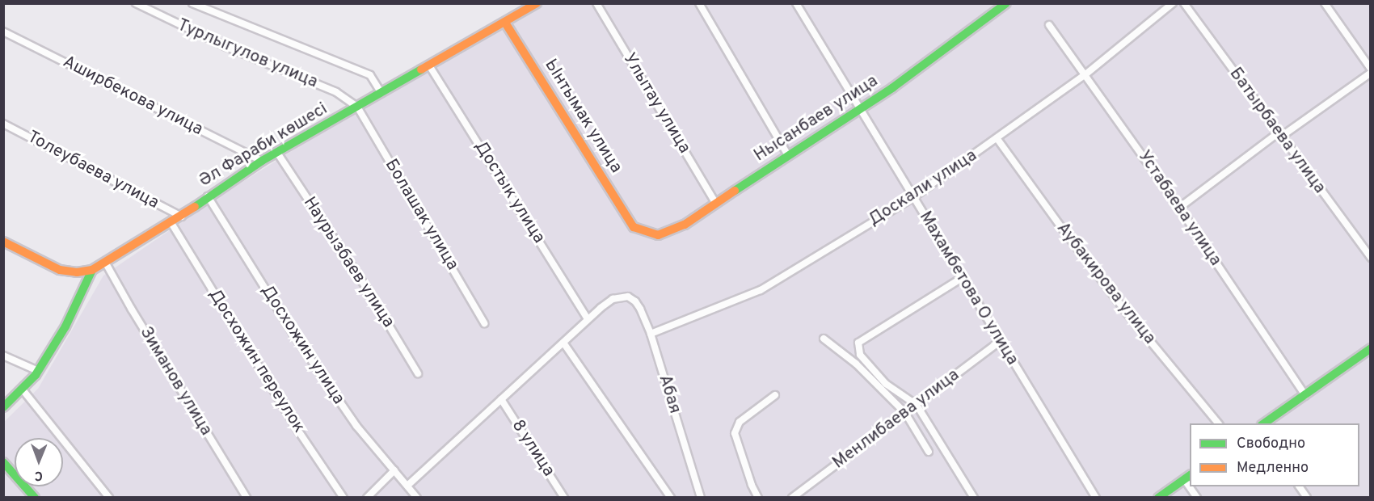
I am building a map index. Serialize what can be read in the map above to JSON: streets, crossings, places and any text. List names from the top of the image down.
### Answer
{
  "streets": {
    "street": [
      "Турлыгулов улица",
      "Аширбекова улица",
      "Улытау улица",
      "Ынтымак улица",
      "Нысанбаев улица",
      "Батырбаева улица",
      "Әл Фараби көшесі",
      "Толеубаева улица",
      "Доскали улица",
      "Достык улица",
      "Устабаева улица",
      "Болашак улица",
      "Наурызбаев улица",
      "Аубакирова улица",
      "Махамбетова О улица",
      "Досхожин улица",
      "Досхожин переулок",
      "Зиманов улица",
      "Абая",
      "Менлибаева улица",
      "8 улица"
    ]
  },
  "crossings": [
    ["Турлыгулов улица", "Әл Фараби көшесі"],
    ["Турлыгулов улица", "Болашак улица"],
    ["Аширбекова улица", "Әл Фараби көшесі"],
    ["Улытау улица", "Нысанбаев улица"],
    ["Ынтымак улица", "Нысанбаев улица"],
    ["Ынтымак улица", "Әл Фараби көшесі"],
    ["Нысанбаев улица", "Махамбетова О улица"],
    ["Әл Фараби көшесі", "Толеубаева улица"],
    ["Әл Фараби көшесі", "Достык улица"],
    ["Әл Фараби көшесі", "Болашак улица"],
    ["Әл Фараби көшесі", "Наурызбаев улица"],
    ["Әл Фараби көшесі", "Досхожин улица"],
    ["Әл Фараби көшесі", "Досхожин переулок"],
    ["Әл Фараби көшесі", "Зиманов улица"],
    ["Доскали улица", "Устабаева улица"],
    ["Доскали улица", "Аубакирова улица"],
    ["Доскали улица", "Махамбетова О улица"],
    ["Доскали улица", "Абая"],
    ["Достык улица", "Абая"],
    ["Махамбетова О улица", "Менлибаева улица"]
  ],
  "legend": ["Свободно", "Медленно"],
  "north": "bottom"
}
